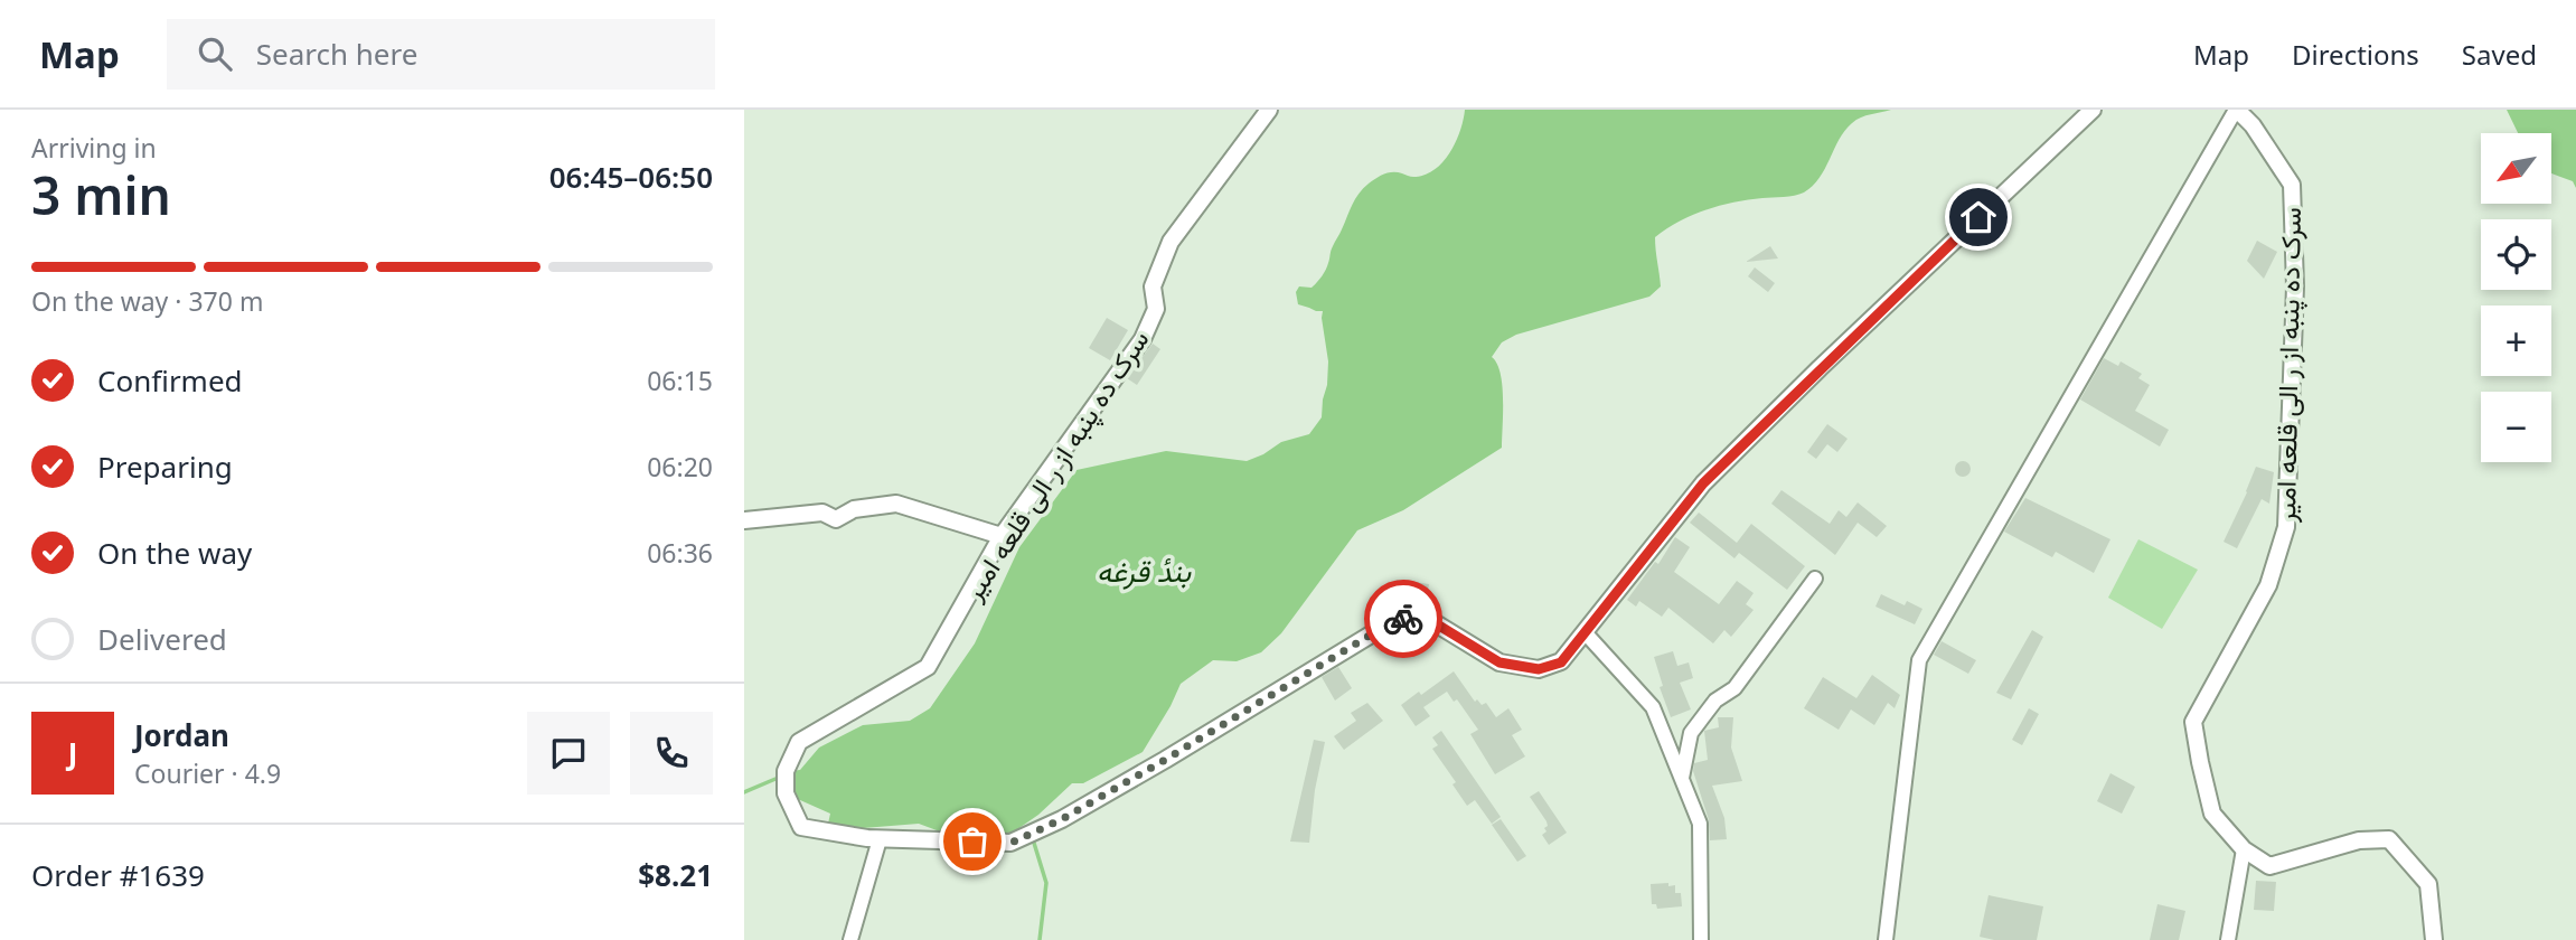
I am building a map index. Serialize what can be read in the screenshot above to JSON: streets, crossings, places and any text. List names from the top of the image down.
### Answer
{
  "streets": {
    "street": ["سرک ده پنبه از ر الی قلعه امیر"]
  },
  "water": ["بندٔ قرغه"],
  "north": "bottom left",
  "page": {
    "header": "Map",
    "search": "Search here",
    "nav": ["Map", "Directions", "Saved"],
    "heading": ["3 min", "Arriving in", "06:45–06:50"],
    "panel": [
      "Jordan",
      "Courier · 4.9",
      "Order #1639",
      "$8.21"
    ],
    "map_buttons": ["+", "−"],
    "bar": "On the way · 370 m",
    "list": [
      ["Confirmed", "06:15"],
      ["Preparing", "06:20"],
      ["On the way", "06:36"],
      "Delivered"
    ],
    "round": "J"
  }
}
